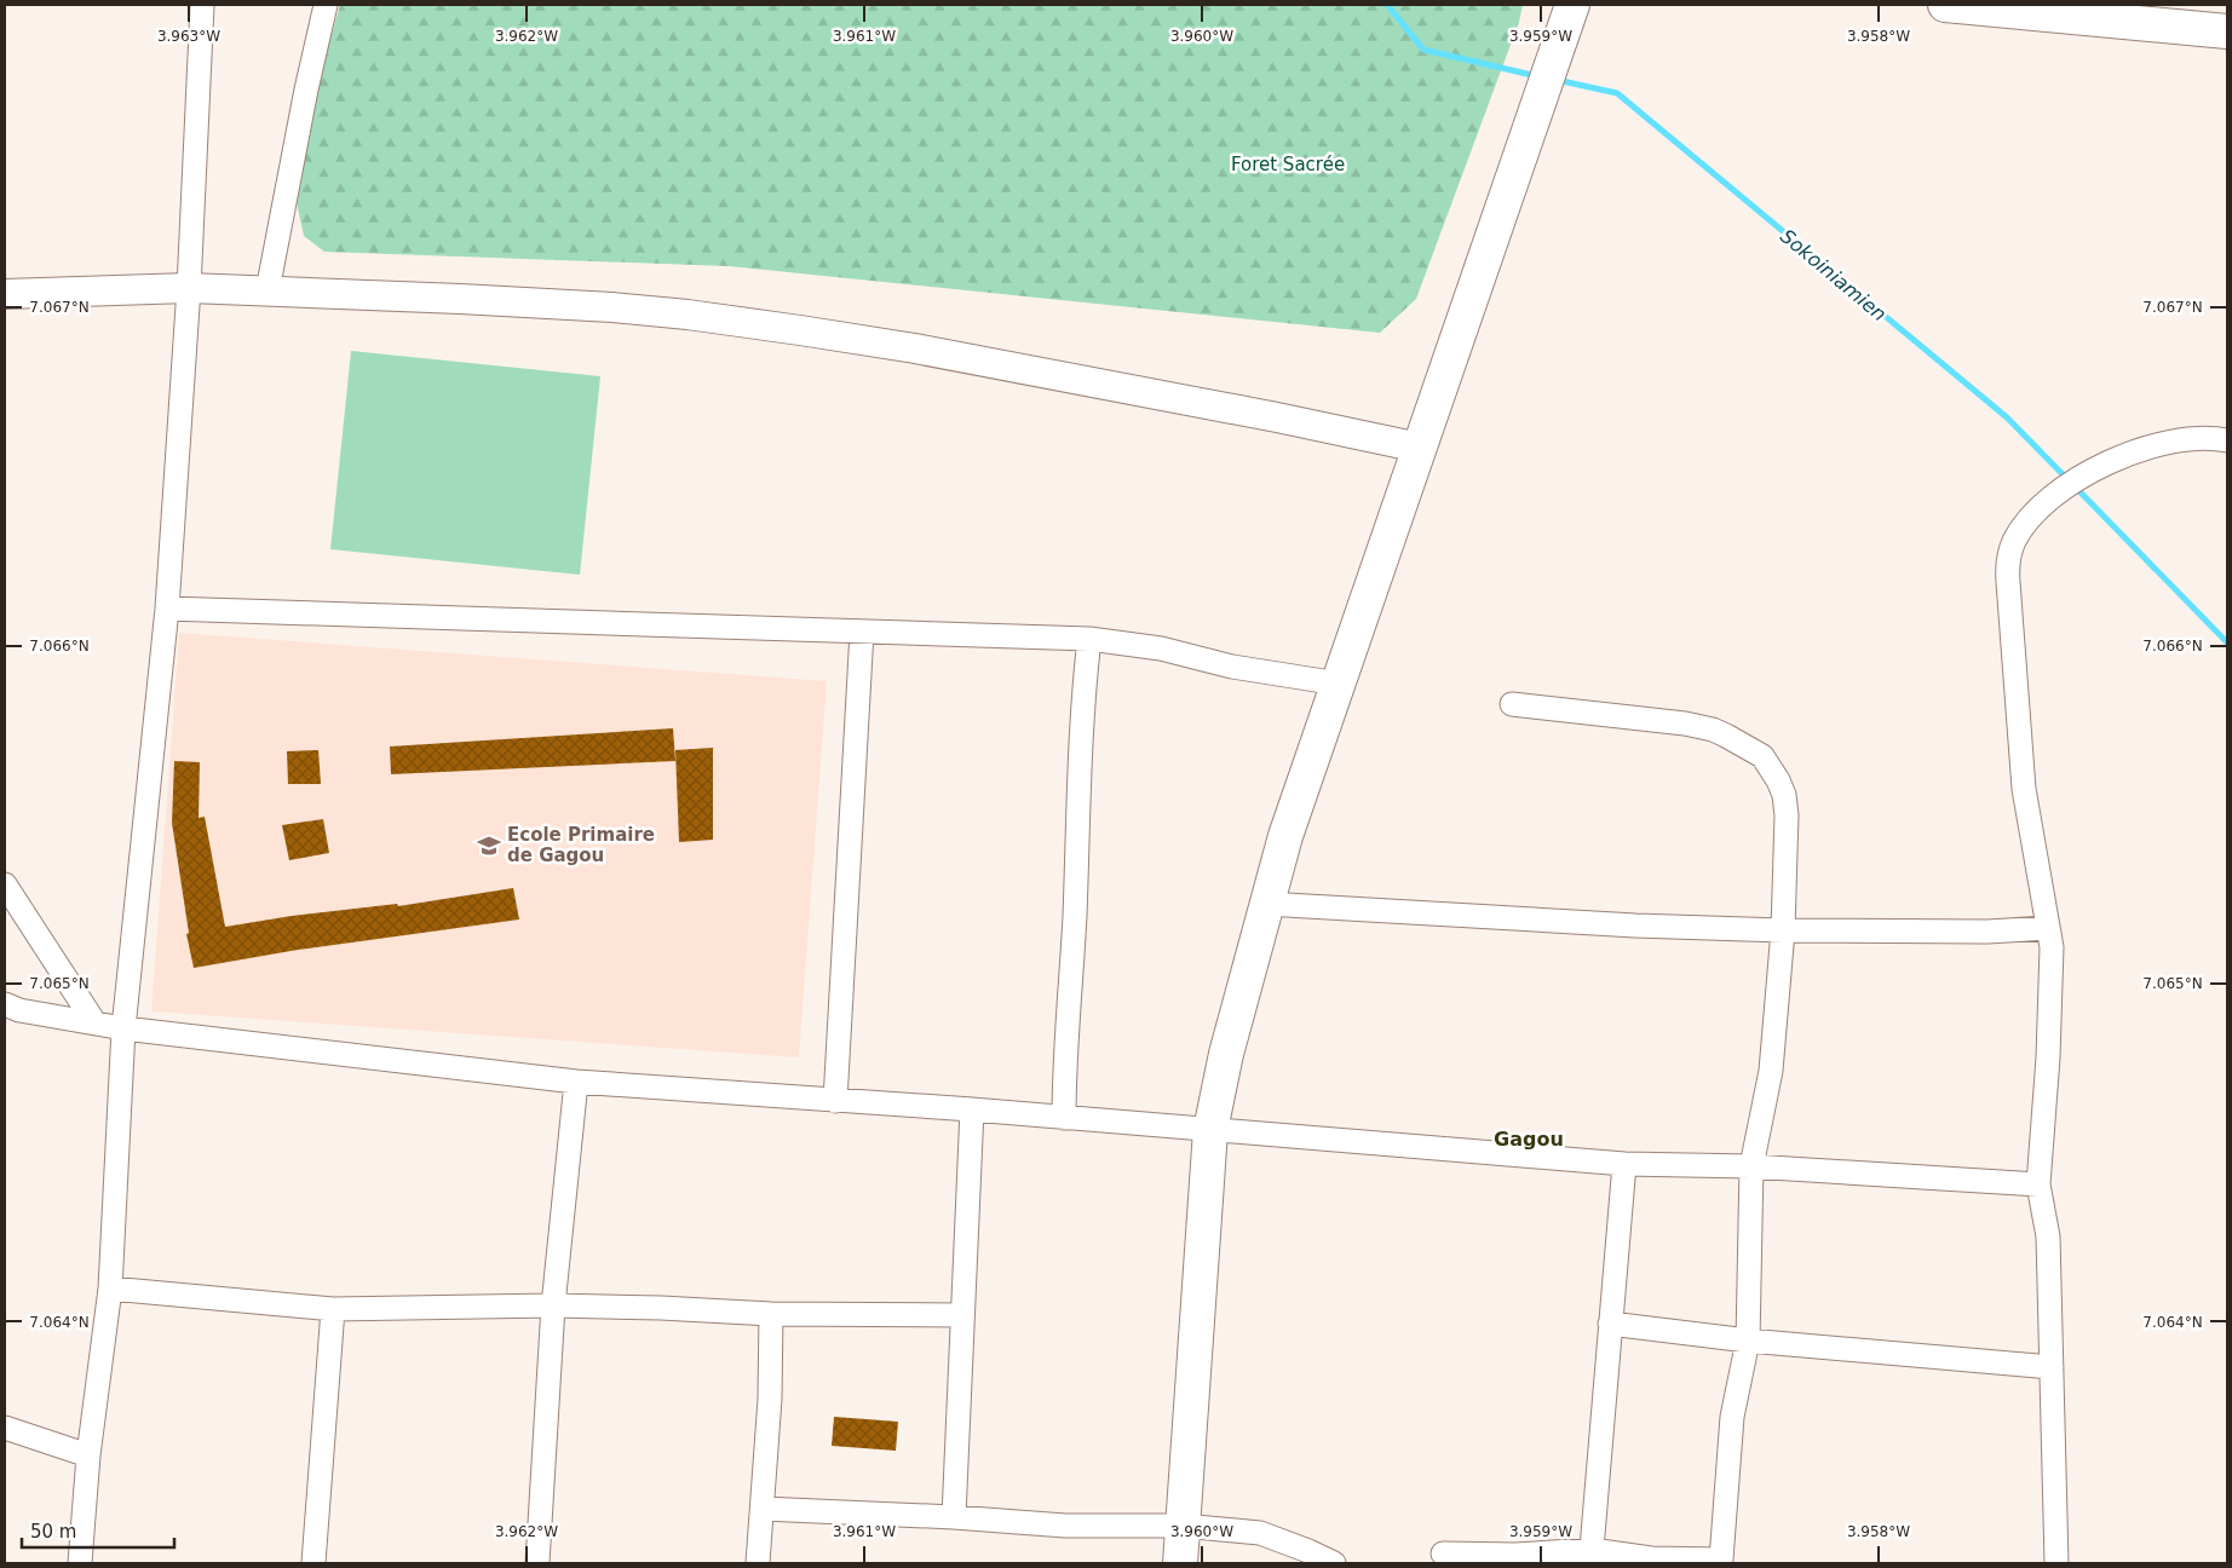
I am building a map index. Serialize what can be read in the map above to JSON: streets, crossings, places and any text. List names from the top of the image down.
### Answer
{
  "districts": ["Gagou"],
  "water": ["Sokoiniamien"],
  "parks": ["Foret Sacrée"],
  "places": {
    "school or university": ["Ecole Primaire de Gagou"]
  },
  "scale_bar": "50 m",
  "coordinates": [
    "3.963°W",
    "3.962°W",
    "3.961°W",
    "3.960°W",
    "3.959°W",
    "3.958°W",
    "7.067°N",
    "7.066°N",
    "7.065°N",
    "7.064°N"
  ]
}
